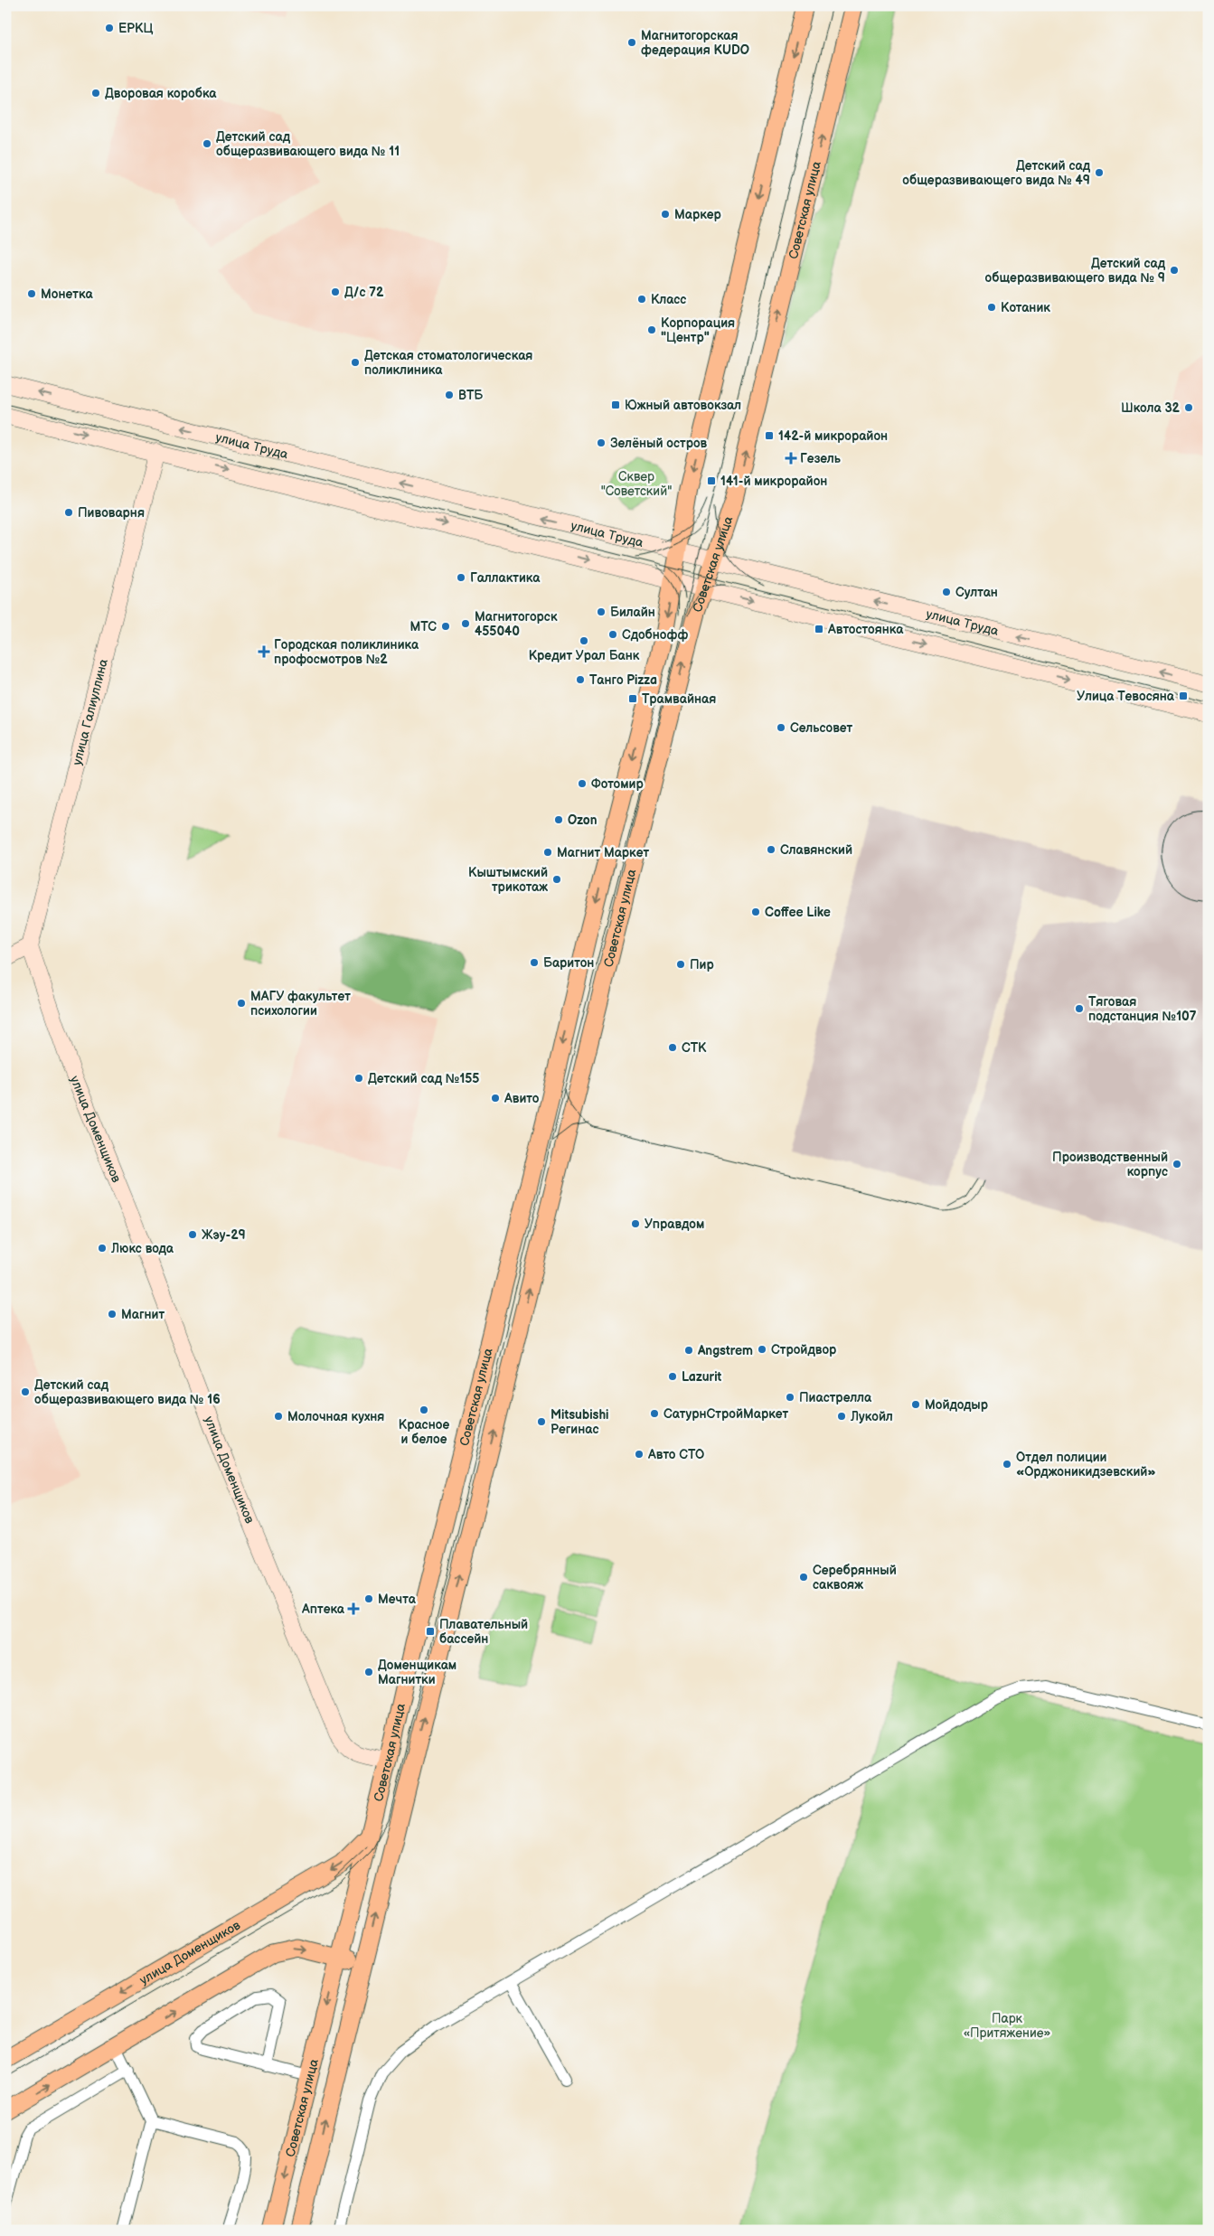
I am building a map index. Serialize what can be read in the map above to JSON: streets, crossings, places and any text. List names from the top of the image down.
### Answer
{
  "streets": {
    "main road": [
      "Советская улица",
      "улица Труда",
      "улица Галиуллина",
      "улица Доменщиков"
    ]
  },
  "crossings": [
    ["Советская улица", "улица Труда"],
    ["Советская улица", "улица Доменщиков"],
    ["улица Галиуллина", "улица Доменщиков"]
  ],
  "parks": ["Сквер \"Советский\"", "Парк «Притяжение»"],
  "places": {
    "other": [
      "ЕРКЦ",
      "Магнитогорская федерация KUDO",
      "Дворовая коробка",
      "Детский сад общеразвивающего вида № 11",
      "Детский сад общеразвивающего вида № 49",
      "Маркер",
      "Детский сад общеразвивающего вида № 9",
      "Д/с 72",
      "Монетка",
      "Класс",
      "Котаник",
      "Корпорация \"Центр\"",
      "Детская стоматологическая поликлиника",
      "ВТБ",
      "Школа 32",
      "Зелёный остров",
      "Пивоварня",
      "Галлактика",
      "Султан",
      "Билайн",
      "Магнитогорск 455040",
      "МТС",
      "Сдобнофф",
      "Кредит Урал Банк",
      "Танго Pizza",
      "Сельсовет",
      "Фотомир",
      "Ozon",
      "Славянский",
      "Магнит Маркет",
      "Кыштымский трикотаж",
      "Coffee Like",
      "Баритон",
      "Пир",
      "МАГУ факультет психологии",
      "Тяговая подстанция №107",
      "СТК",
      "Детский сад №155",
      "Авито",
      "Производственный корпус",
      "Управдом",
      "Жэу-29",
      "Люкс вода",
      "Магнит",
      "Стройдвор",
      "Angstrem",
      "Lazurit",
      "Детский сад общеразвивающего вида № 16",
      "Пиастрелла",
      "Мойдодыр",
      "Красное и белое",
      "СатурнСтройМаркет",
      "Молочная кухня",
      "Лукойл",
      "Mitsubishi Регинас",
      "Авто СТО",
      "Отдел полиции «Орджоникидзевский»",
      "Серебрянный саквояж",
      "Мечта",
      "Доменщикам Магнитки"
    ],
    "transit": [
      "Южный автовокзал",
      "142-й микрорайон",
      "141-й микрорайон",
      "Автостоянка",
      "Улица Тевосяна",
      "Трамвайная",
      "Плавательный бассейн"
    ],
    "health": ["Гезель", "Городская поликлиника профосмотров №2", "Аптека"]
  }
}
